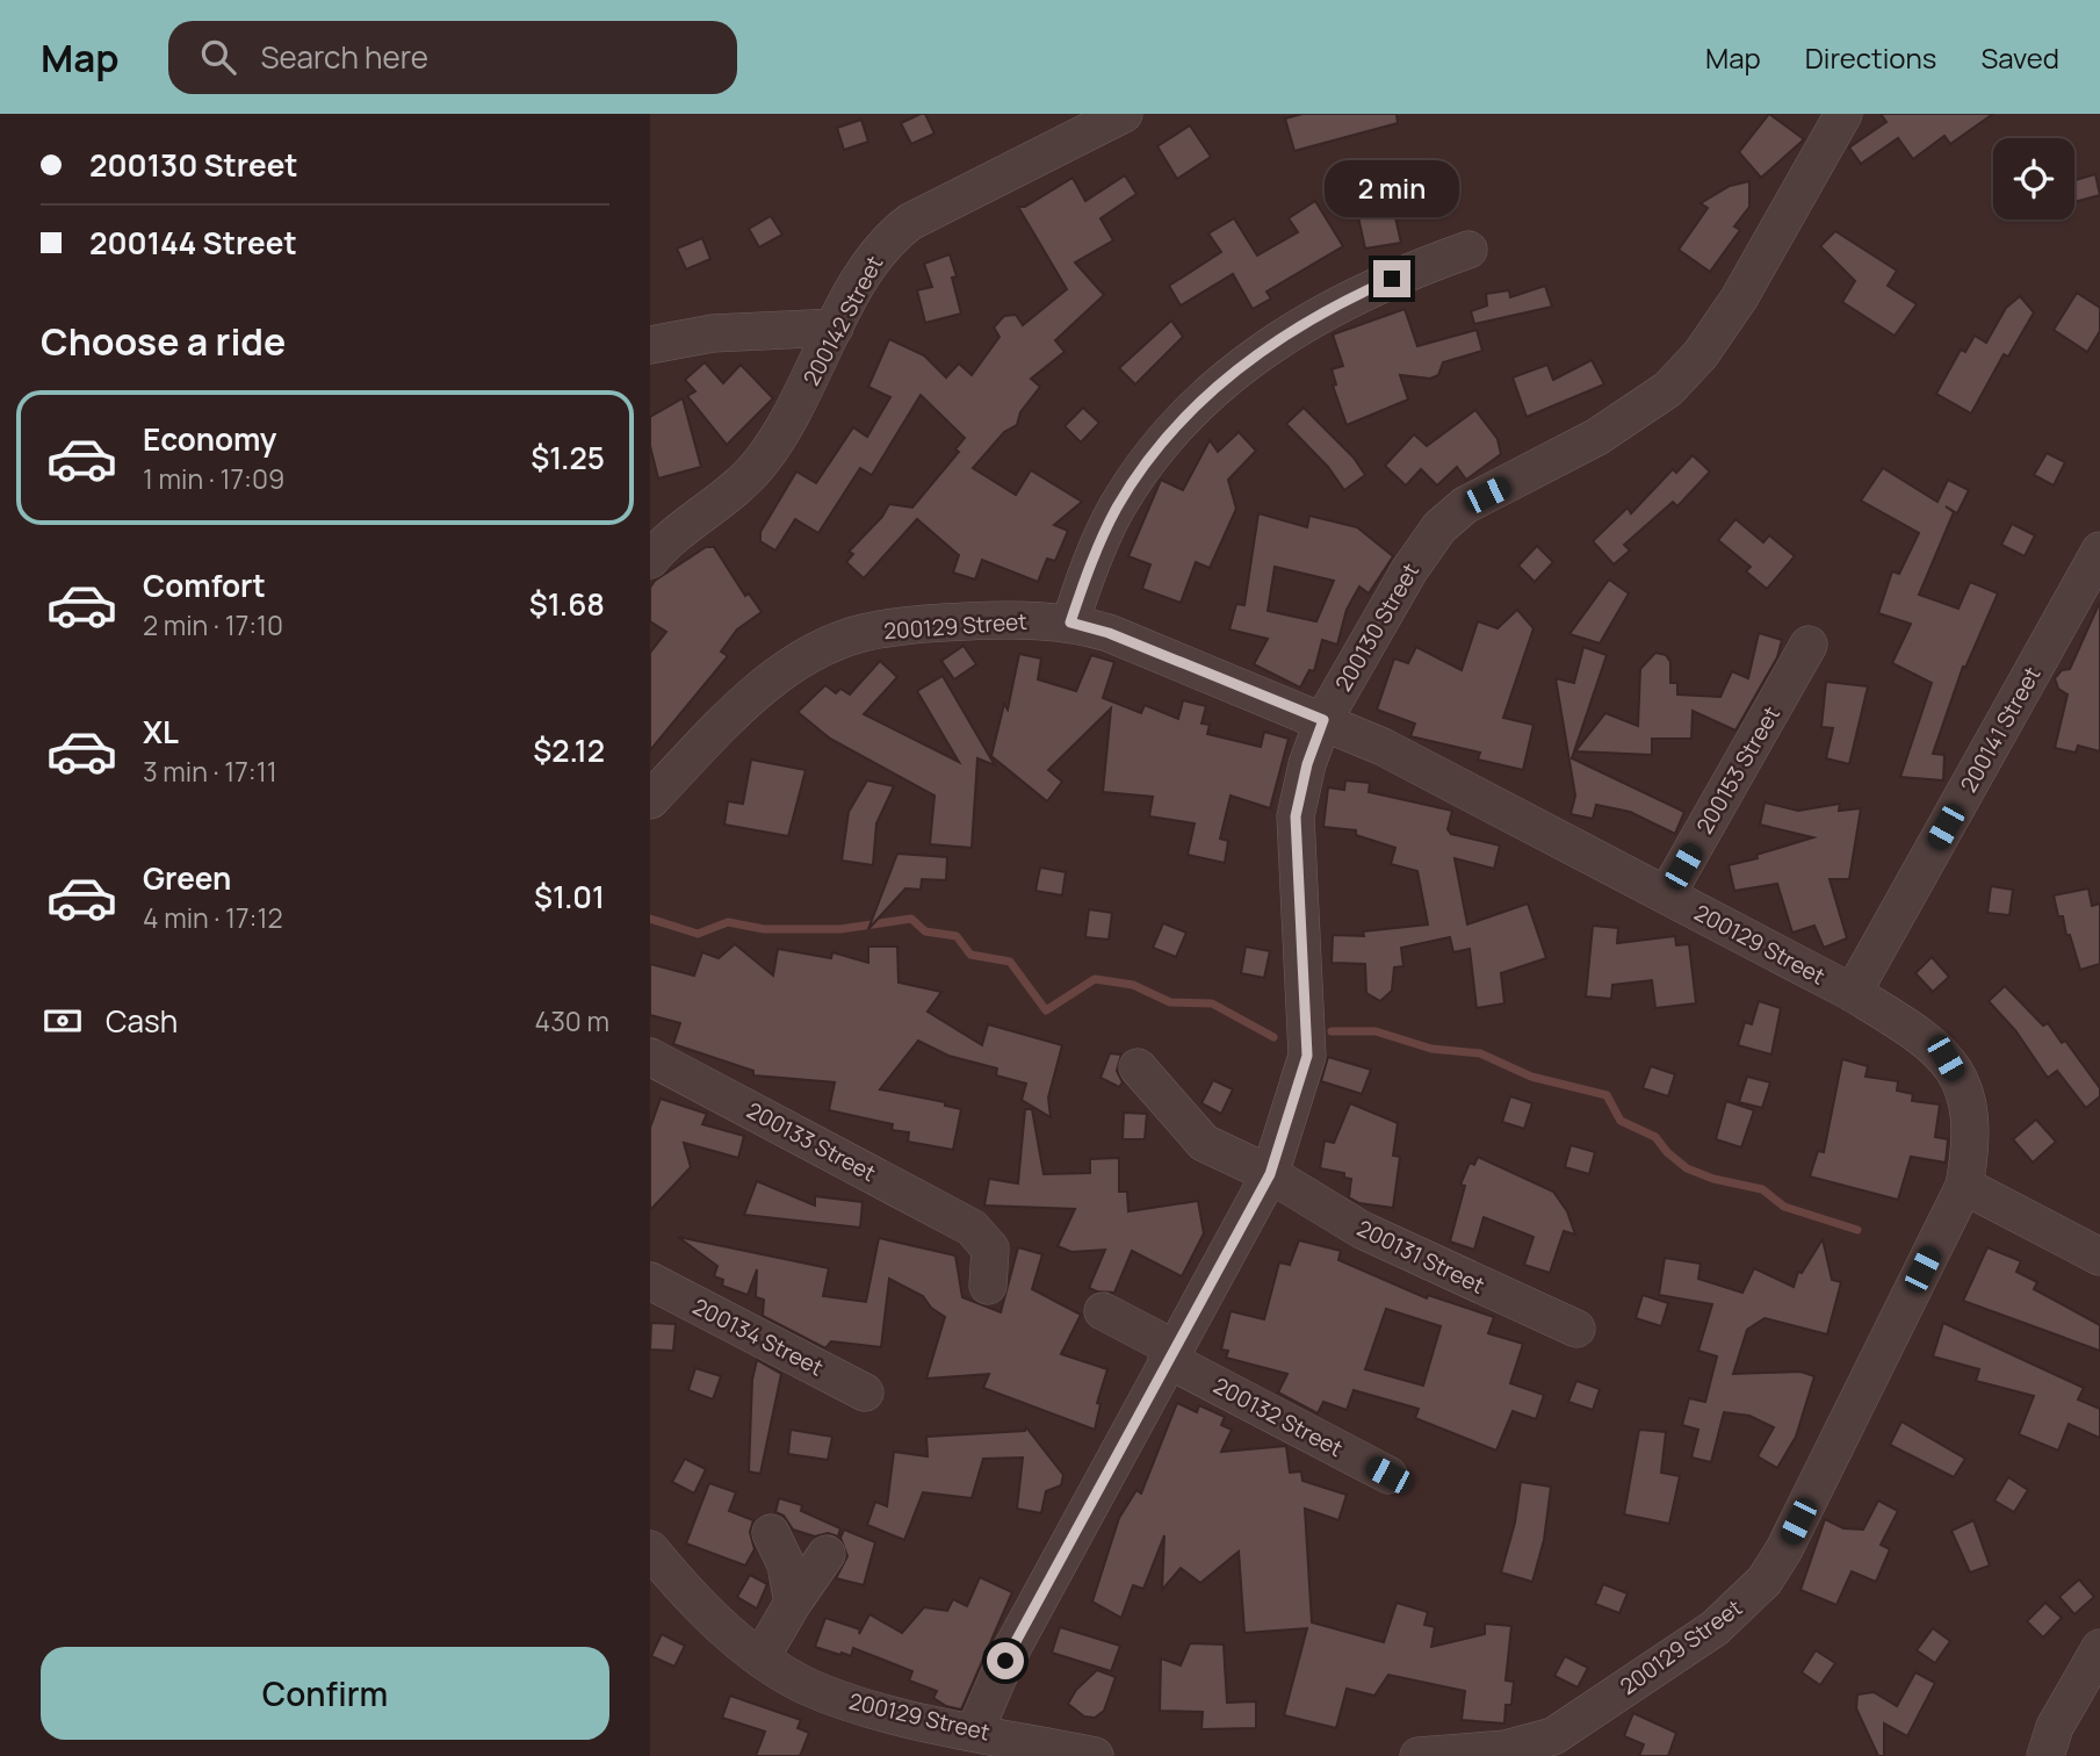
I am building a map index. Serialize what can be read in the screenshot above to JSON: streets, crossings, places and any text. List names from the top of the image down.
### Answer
{
  "streets": {
    "street": [
      "200142 Street",
      "200129 Street",
      "200130 Street",
      "200141 Street",
      "200153 Street",
      "200133 Street",
      "200131 Street",
      "200134 Street",
      "200132 Street"
    ]
  },
  "crossings": [
    ["200129 Street", "200130 Street"],
    ["200129 Street", "200141 Street"],
    ["200129 Street", "200153 Street"],
    ["200130 Street", "200131 Street"],
    ["200130 Street", "200132 Street"]
  ],
  "page": {
    "header": "Map",
    "search": "Search here",
    "nav": ["Map", "Directions", "Saved"],
    "banner": ["200130 Street", "200144 Street"],
    "bubble": "2 min",
    "heading": "Choose a ride",
    "list": [
      {
        "name": "Economy",
        "note": "1 min · 17:09",
        "value": "$1.25"
      },
      {
        "name": "Comfort",
        "note": "2 min · 17:10",
        "value": "$1.68"
      },
      {
        "name": "XL",
        "note": "3 min · 17:11",
        "value": "$2.12"
      },
      {
        "name": "Green",
        "note": "4 min · 17:12",
        "value": "$1.01"
      }
    ],
    "pay": ["Cash", "430 m"],
    "buttons": "Confirm"
  }
}
